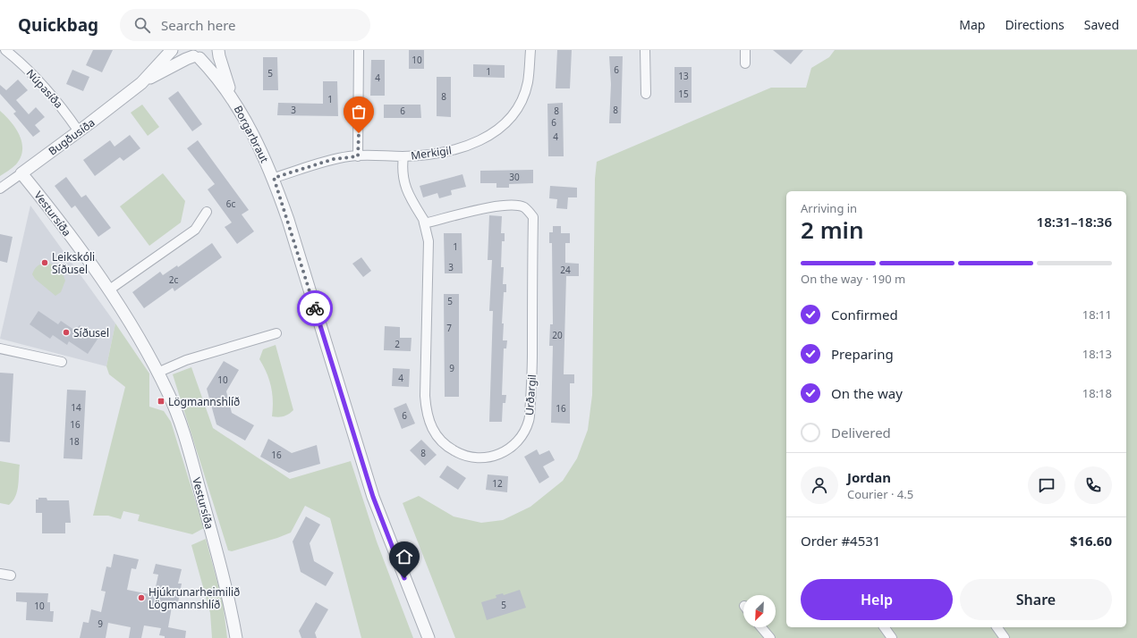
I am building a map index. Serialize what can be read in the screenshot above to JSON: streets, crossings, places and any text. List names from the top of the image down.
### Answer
{
  "streets": {
    "street": [
      "Núpasíða",
      "Borgarbraut",
      "Bugðusíða",
      "Merkigil",
      "Vestursíða",
      "Urðargil"
    ]
  },
  "crossings": [
    ["Núpasíða", "Bugðusíða"],
    ["Borgarbraut", "Bugðusíða"],
    ["Borgarbraut", "Merkigil"],
    ["Bugðusíða", "Vestursíða"],
    ["Merkigil", "Urðargil"]
  ],
  "places": {
    "other": ["Leikskóli Síðusel", "Síðusel", "Hjúkrunarheimilið Lögmannshlíð"],
    "transit": ["Lögmannshlíð"]
  },
  "house_numbers": [
    "10",
    "6",
    "1",
    "5",
    "13",
    "4",
    "15",
    "8",
    "1",
    "3",
    "8",
    "6",
    "8",
    "6",
    "4",
    "30",
    "6c",
    "1",
    "3",
    "24",
    "2c",
    "5",
    "7",
    "20",
    "2",
    "9",
    "4",
    "10",
    "14",
    "16",
    "6",
    "16",
    "18",
    "8",
    "16",
    "12",
    "5",
    "10",
    "9"
  ],
  "north": "bottom left",
  "page": {
    "header": "Quickbag",
    "search": "Search here",
    "nav": ["Map", "Directions", "Saved"],
    "heading": ["2 min", "Arriving in", "18:31–18:36"],
    "panel": [
      "Jordan",
      "Courier · 4.5",
      "Order #4531",
      "$16.60"
    ],
    "bar": "On the way · 190 m",
    "list": [
      ["Confirmed", "18:11"],
      ["Preparing", "18:13"],
      ["On the way", "18:18"],
      "Delivered"
    ],
    "buttons": ["Help", "Share"]
  }
}
